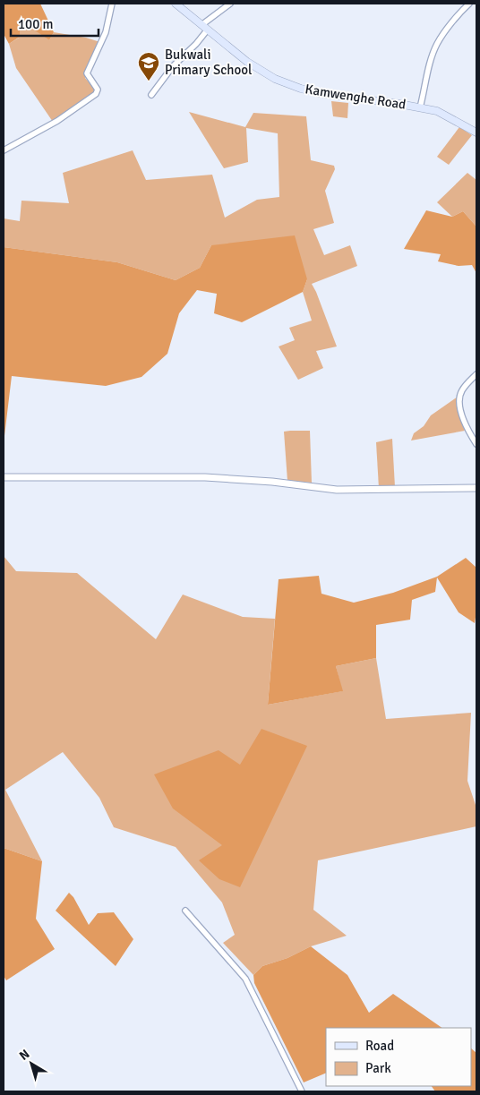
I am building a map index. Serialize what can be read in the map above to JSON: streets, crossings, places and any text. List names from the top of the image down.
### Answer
{
  "streets": {
    "main road": ["Kamwenghe Road"]
  },
  "places": {
    "school or university": ["Bukwali Primary School"]
  },
  "legend": ["Road", "Park"],
  "scale_bar": "100 m",
  "north": "top left"
}
